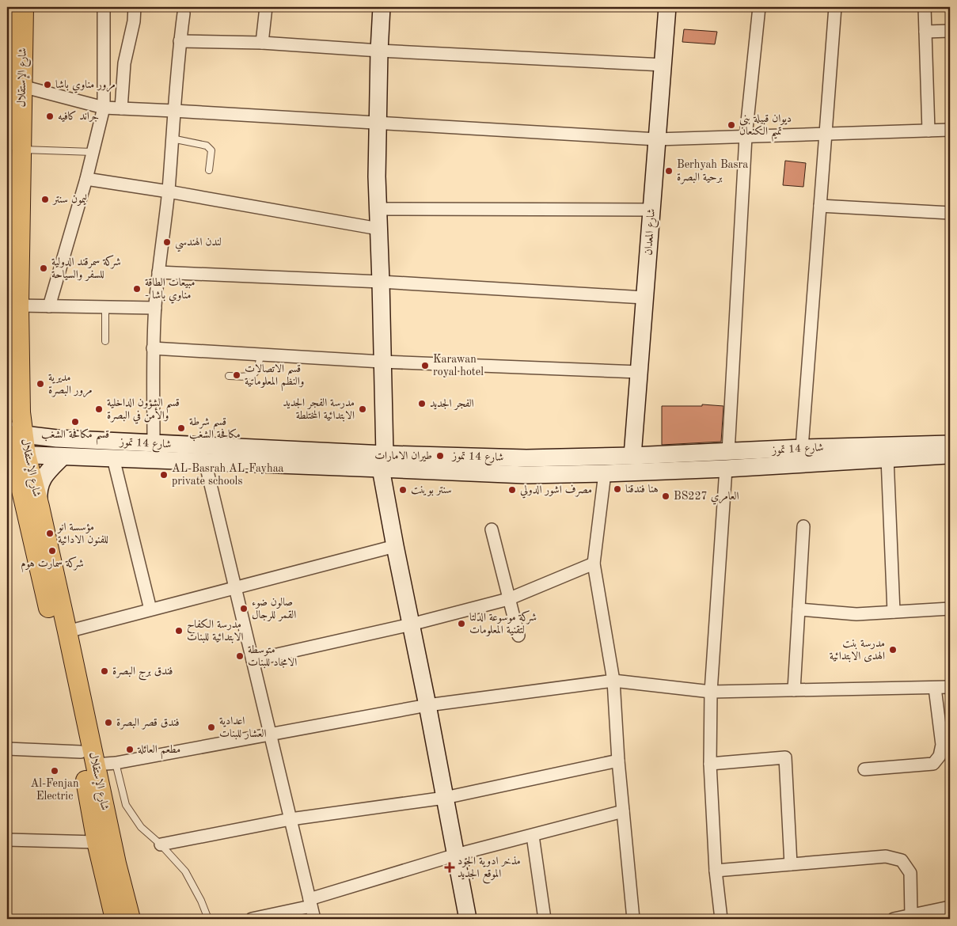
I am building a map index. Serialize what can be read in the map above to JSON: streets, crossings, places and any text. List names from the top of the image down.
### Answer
{
  "streets": {
    "main road": ["شارع الإستقلال", "شارع المعدان", "شارع 14 تموز"]
  },
  "crossings": [
    ["شارع الإستقلال", "شارع 14 تموز"],
    ["شارع المعدان", "شارع 14 تموز"]
  ],
  "places": {
    "other": [
      "مرور مناوي باشا",
      "جراند كافيه",
      "ديوان قبيلة بني تميم الكنعان",
      "Berhyah Basra برحية البصرة",
      "ليمون سنتر",
      "لندن الهندسي",
      "شركة سمرقند الدولية للسفر والسياحة",
      "مبيعات الطاقة - مناوي باشا",
      "Karawan royal hotel",
      "قسم الاتصالات والنظم المعلوماتية",
      "مديرية مرور البصرة",
      "الفجر الجديد",
      "قسم الشؤون الداخلية والأمن في البصرة",
      "مدرسة الفجر الجديد الابتدائية المختلطة",
      "قسم مكافحة الشغب",
      "قسم شرطة مكافحة الشغب",
      "طيران الامارات",
      "AL-Basrah AL-Fayhaa private schools",
      "هنا فندقنا",
      "سنتر بوينت",
      "مصرف اشور الدولي",
      "BS227 العامري",
      "مؤسسة انو للفنون الادائية",
      "شركة سمارت هوم",
      "صالون ضوء القمر للرجال",
      "شركة موسوعة الدلتا لتقنية المعلومات",
      "مدرسة الكفاح الابتدائية للبنات",
      "مدرسة بنت الهدى اﻻبتدائية",
      "متوسطة الامجاد للبنات",
      "فندق برج البصرة",
      "فندق قصر البصرة",
      "اعدادية العشار للبنات",
      "مطعم العائلة",
      "Al-Fenjan Electric"
    ],
    "health": ["مذخر ادوية الجود الموقع الجديد"]
  }
}
